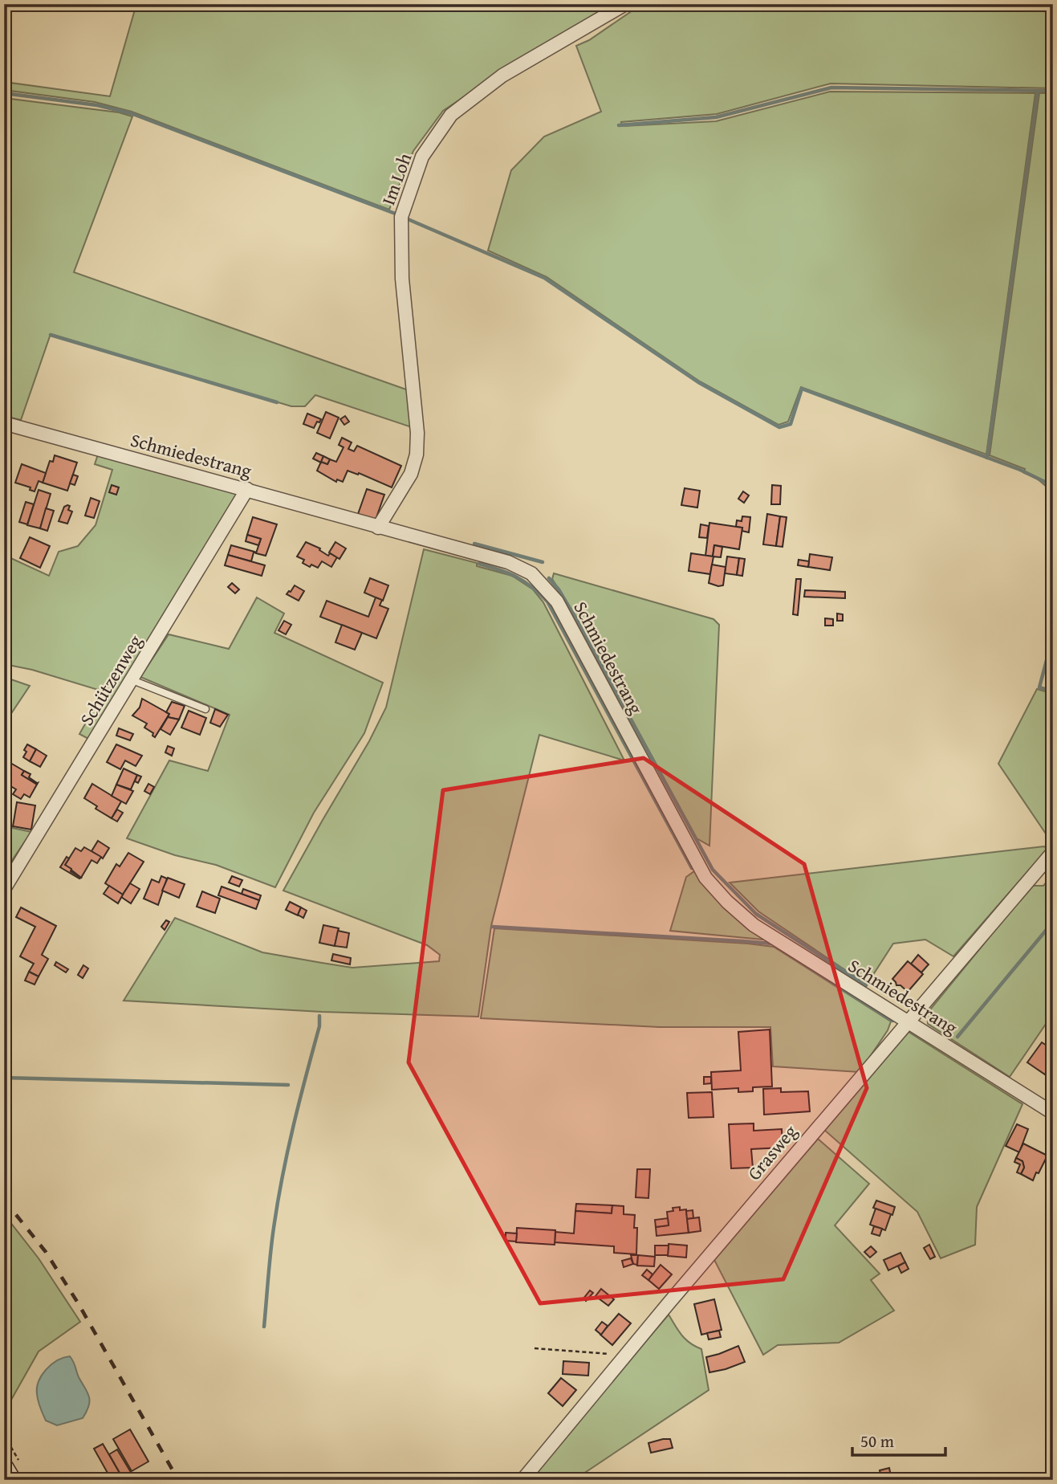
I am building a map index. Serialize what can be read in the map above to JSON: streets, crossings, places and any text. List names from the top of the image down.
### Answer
{
  "streets": {
    "street": [
      "Im Loh",
      "Schmiedestrang",
      "Schützenweg",
      "Grasweg"
    ]
  },
  "crossings": [
    ["Im Loh", "Schmiedestrang"],
    ["Schmiedestrang", "Schützenweg"],
    ["Schmiedestrang", "Grasweg"]
  ],
  "scale_bar": "50 m"
}
